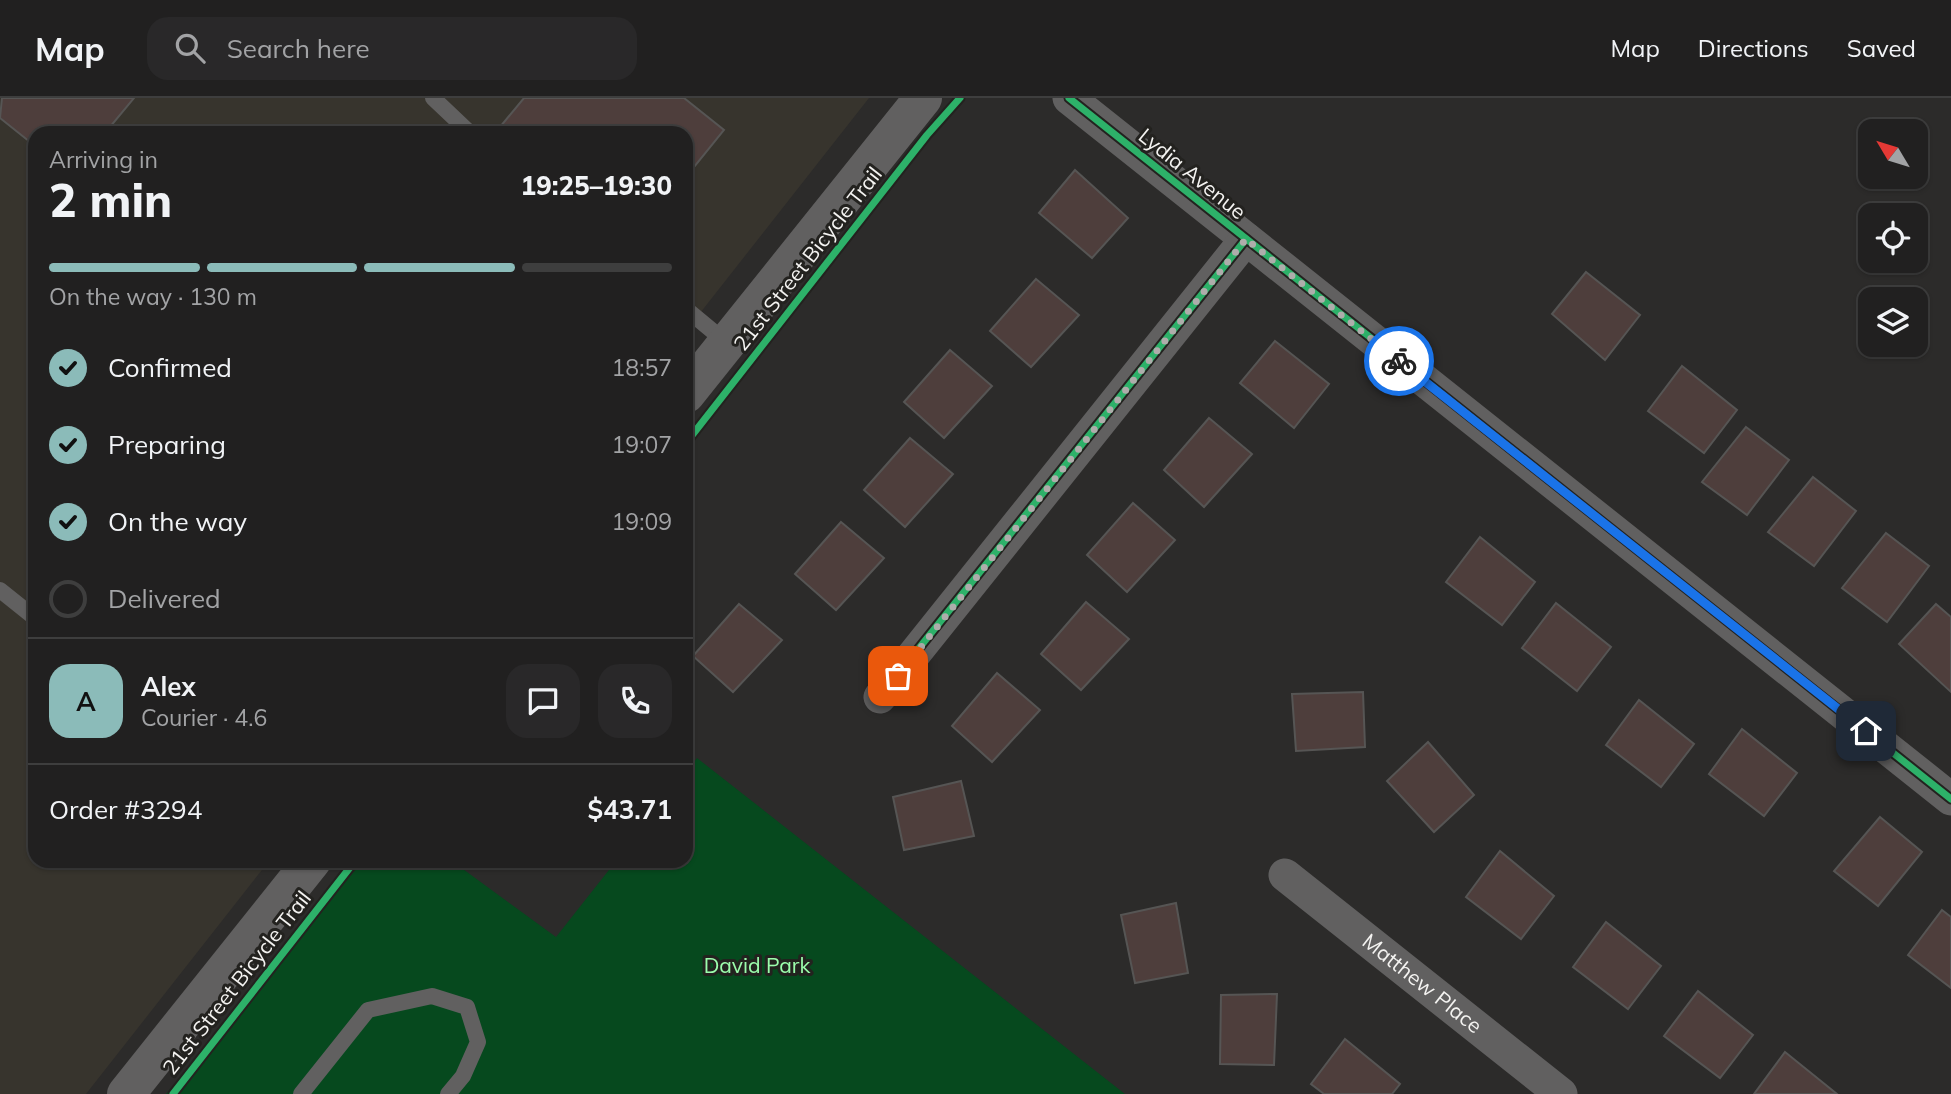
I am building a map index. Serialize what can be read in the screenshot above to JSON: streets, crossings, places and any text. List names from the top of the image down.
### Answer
{
  "streets": {
    "street": ["Lydia Avenue", "Matthew Place"],
    "cycle path": ["21st Street Bicycle Trail"]
  },
  "parks": ["David Park"],
  "north": "top left",
  "page": {
    "header": "Map",
    "search": "Search here",
    "nav": ["Map", "Directions", "Saved"],
    "heading": ["2 min", "Arriving in", "19:25–19:30"],
    "panel": [
      "Alex",
      "Courier · 4.6",
      "Order #3294",
      "$43.71"
    ],
    "bar": "On the way · 130 m",
    "list": [
      ["Confirmed", "18:57"],
      ["Preparing", "19:07"],
      ["On the way", "19:09"],
      "Delivered"
    ],
    "round": "A"
  }
}
